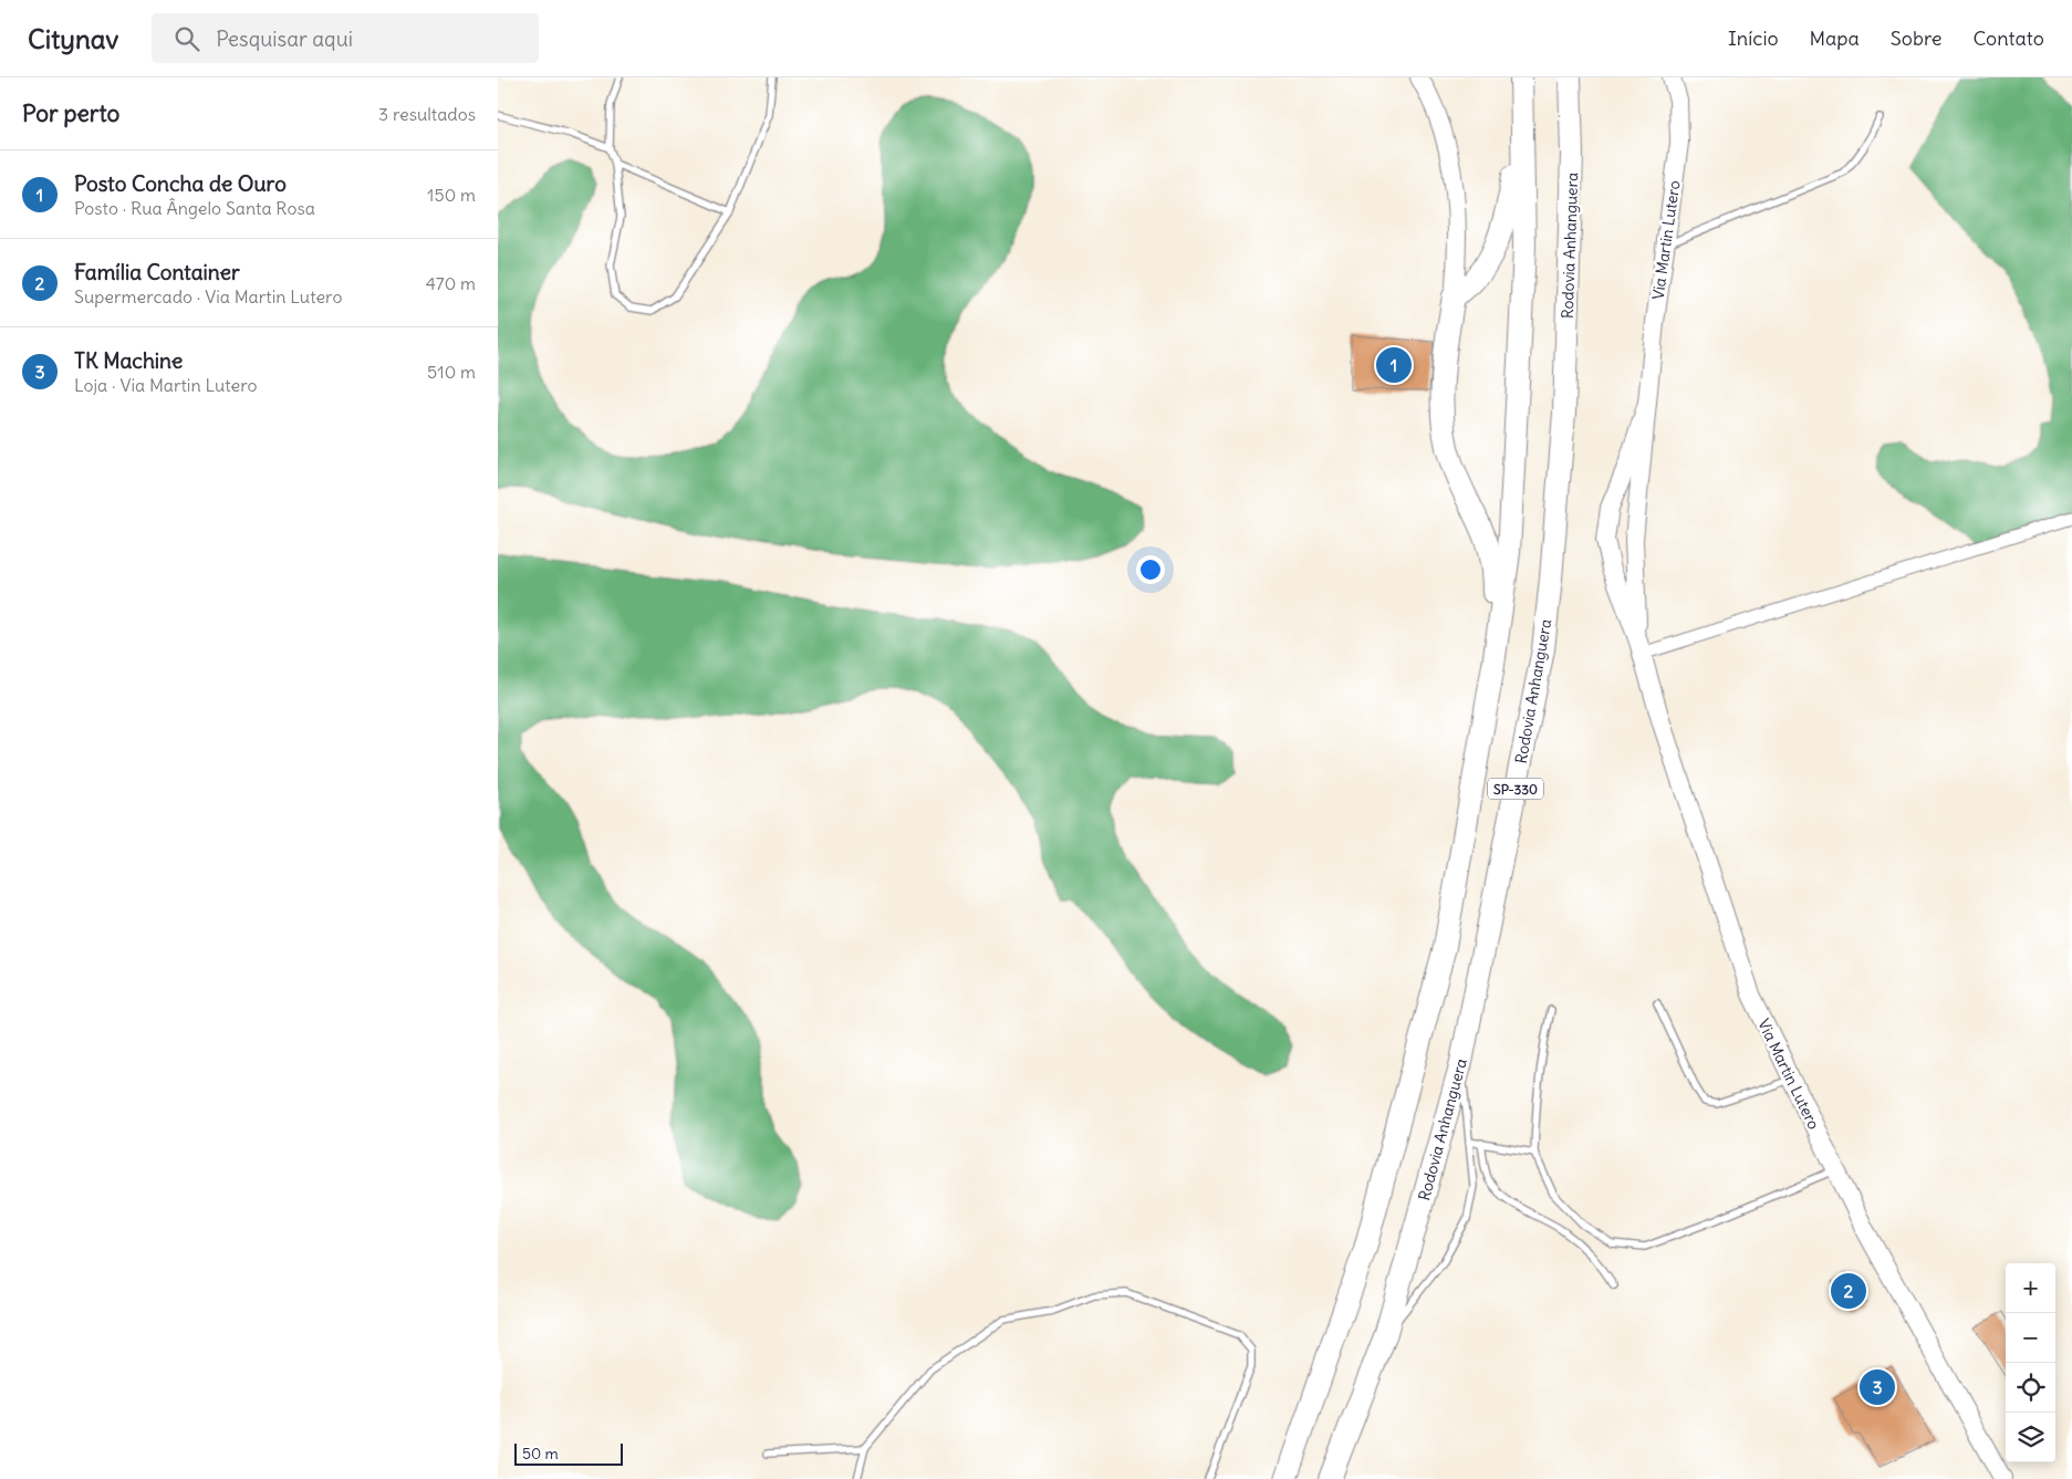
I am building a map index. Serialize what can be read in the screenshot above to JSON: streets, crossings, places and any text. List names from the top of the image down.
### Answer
{
  "streets": {
    "highway": ["Rodovia Anhanguera", "SP-330"],
    "street": ["Via Martin Lutero"]
  },
  "scale_bar": "50 m",
  "page": {
    "header": "Citynav",
    "search": "Pesquisar aqui",
    "nav": [
      "Início",
      "Mapa",
      "Sobre",
      "Contato"
    ],
    "heading": ["Por perto", "3 resultados"],
    "list": [
      {
        "mark": "1",
        "name": "Posto Concha de Ouro",
        "note": "Posto · Rua Ângelo Santa Rosa",
        "value": "150 m"
      },
      {
        "mark": "2",
        "name": "Família Container",
        "note": "Supermercado · Via Martin Lutero",
        "value": "470 m"
      },
      {
        "mark": "3",
        "name": "TK Machine",
        "note": "Loja · Via Martin Lutero",
        "value": "510 m"
      }
    ],
    "pins": ["1", "2", "3"],
    "map_buttons": ["+", "−"],
    "scale": "50 m"
  }
}
